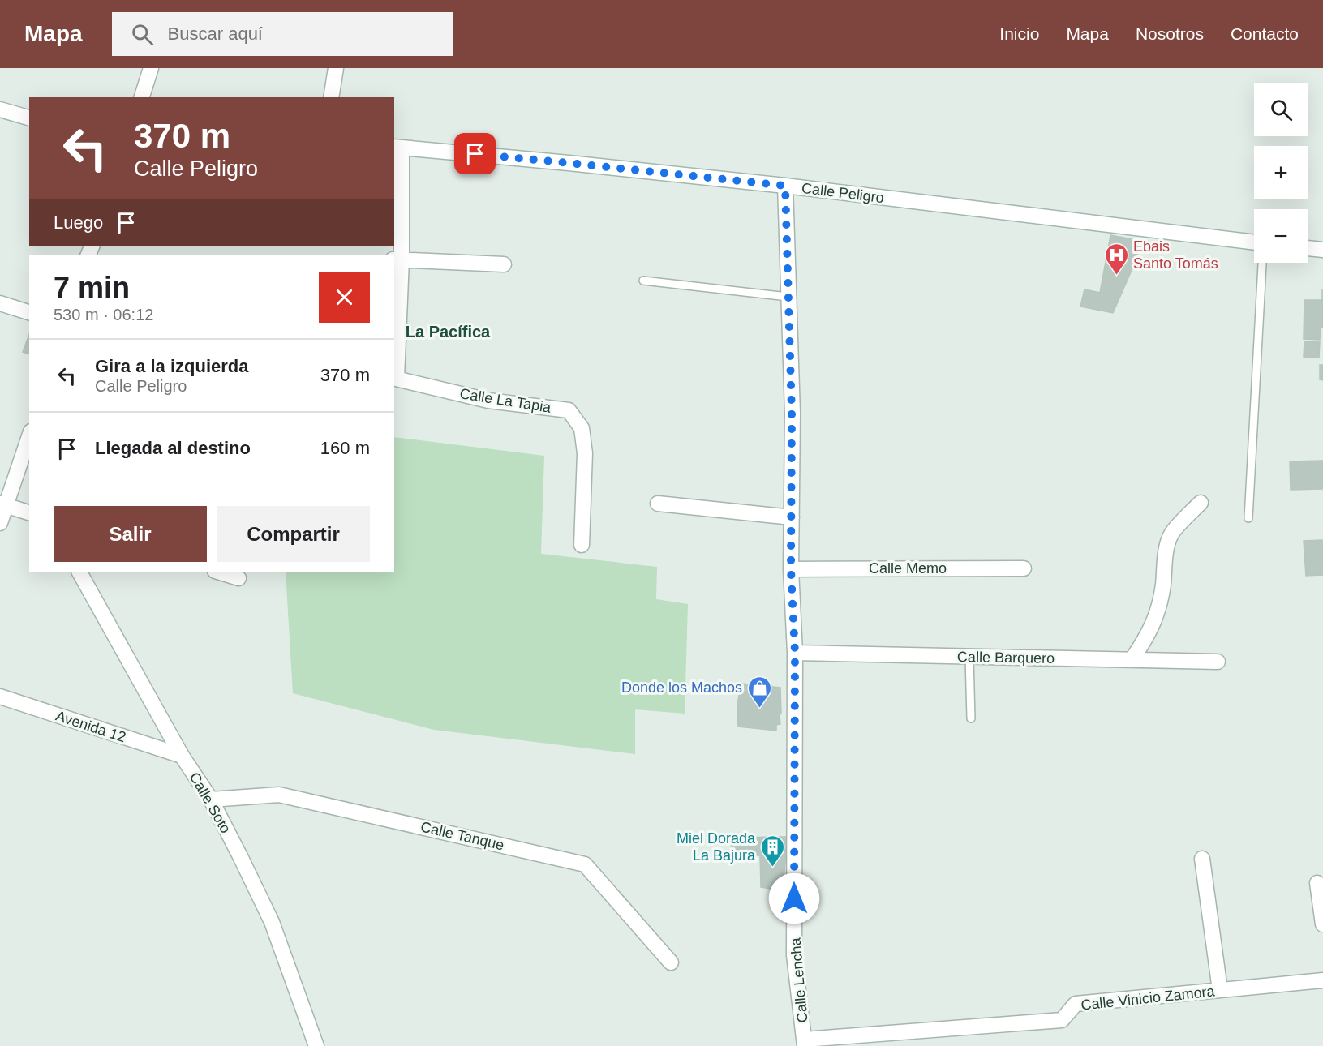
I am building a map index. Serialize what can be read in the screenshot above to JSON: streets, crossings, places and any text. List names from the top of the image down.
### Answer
{
  "streets": {
    "street": [
      "Calle Peligro",
      "Calle La Tapia",
      "Calle Memo",
      "Calle Barquero",
      "Avenida 12",
      "Calle Soto",
      "Calle Tanque",
      "Calle Lencha",
      "Calle Vinicio Zamora"
    ]
  },
  "crossings": [
    ["Calle Peligro", "Calle Lencha"],
    ["Calle Memo", "Calle Lencha"],
    ["Calle Barquero", "Calle Lencha"],
    ["Avenida 12", "Calle Soto"],
    ["Calle Soto", "Calle Tanque"],
    ["Calle Lencha", "Calle Vinicio Zamora"]
  ],
  "districts": ["La Pacífica"],
  "places": {
    "hospital": ["Ebais Santo Tomás"],
    "shop": ["Donde los Machos"],
    "building": ["Miel Dorada La Bajura"]
  },
  "page": {
    "header": "Mapa",
    "search": "Buscar aquí",
    "nav": [
      "Inicio",
      "Mapa",
      "Nosotros",
      "Contacto"
    ],
    "map_buttons": ["+", "−"],
    "turn": ["370 m", "Calle Peligro"],
    "then": "Luego",
    "heading": ["7 min", "530 m · 06:12"],
    "list": [
      {
        "name": "Gira a la izquierda",
        "note": "Calle Peligro",
        "value": "370 m"
      },
      {
        "name": "Llegada al destino",
        "value": "160 m"
      }
    ],
    "buttons": ["Salir", "Compartir"]
  }
}
